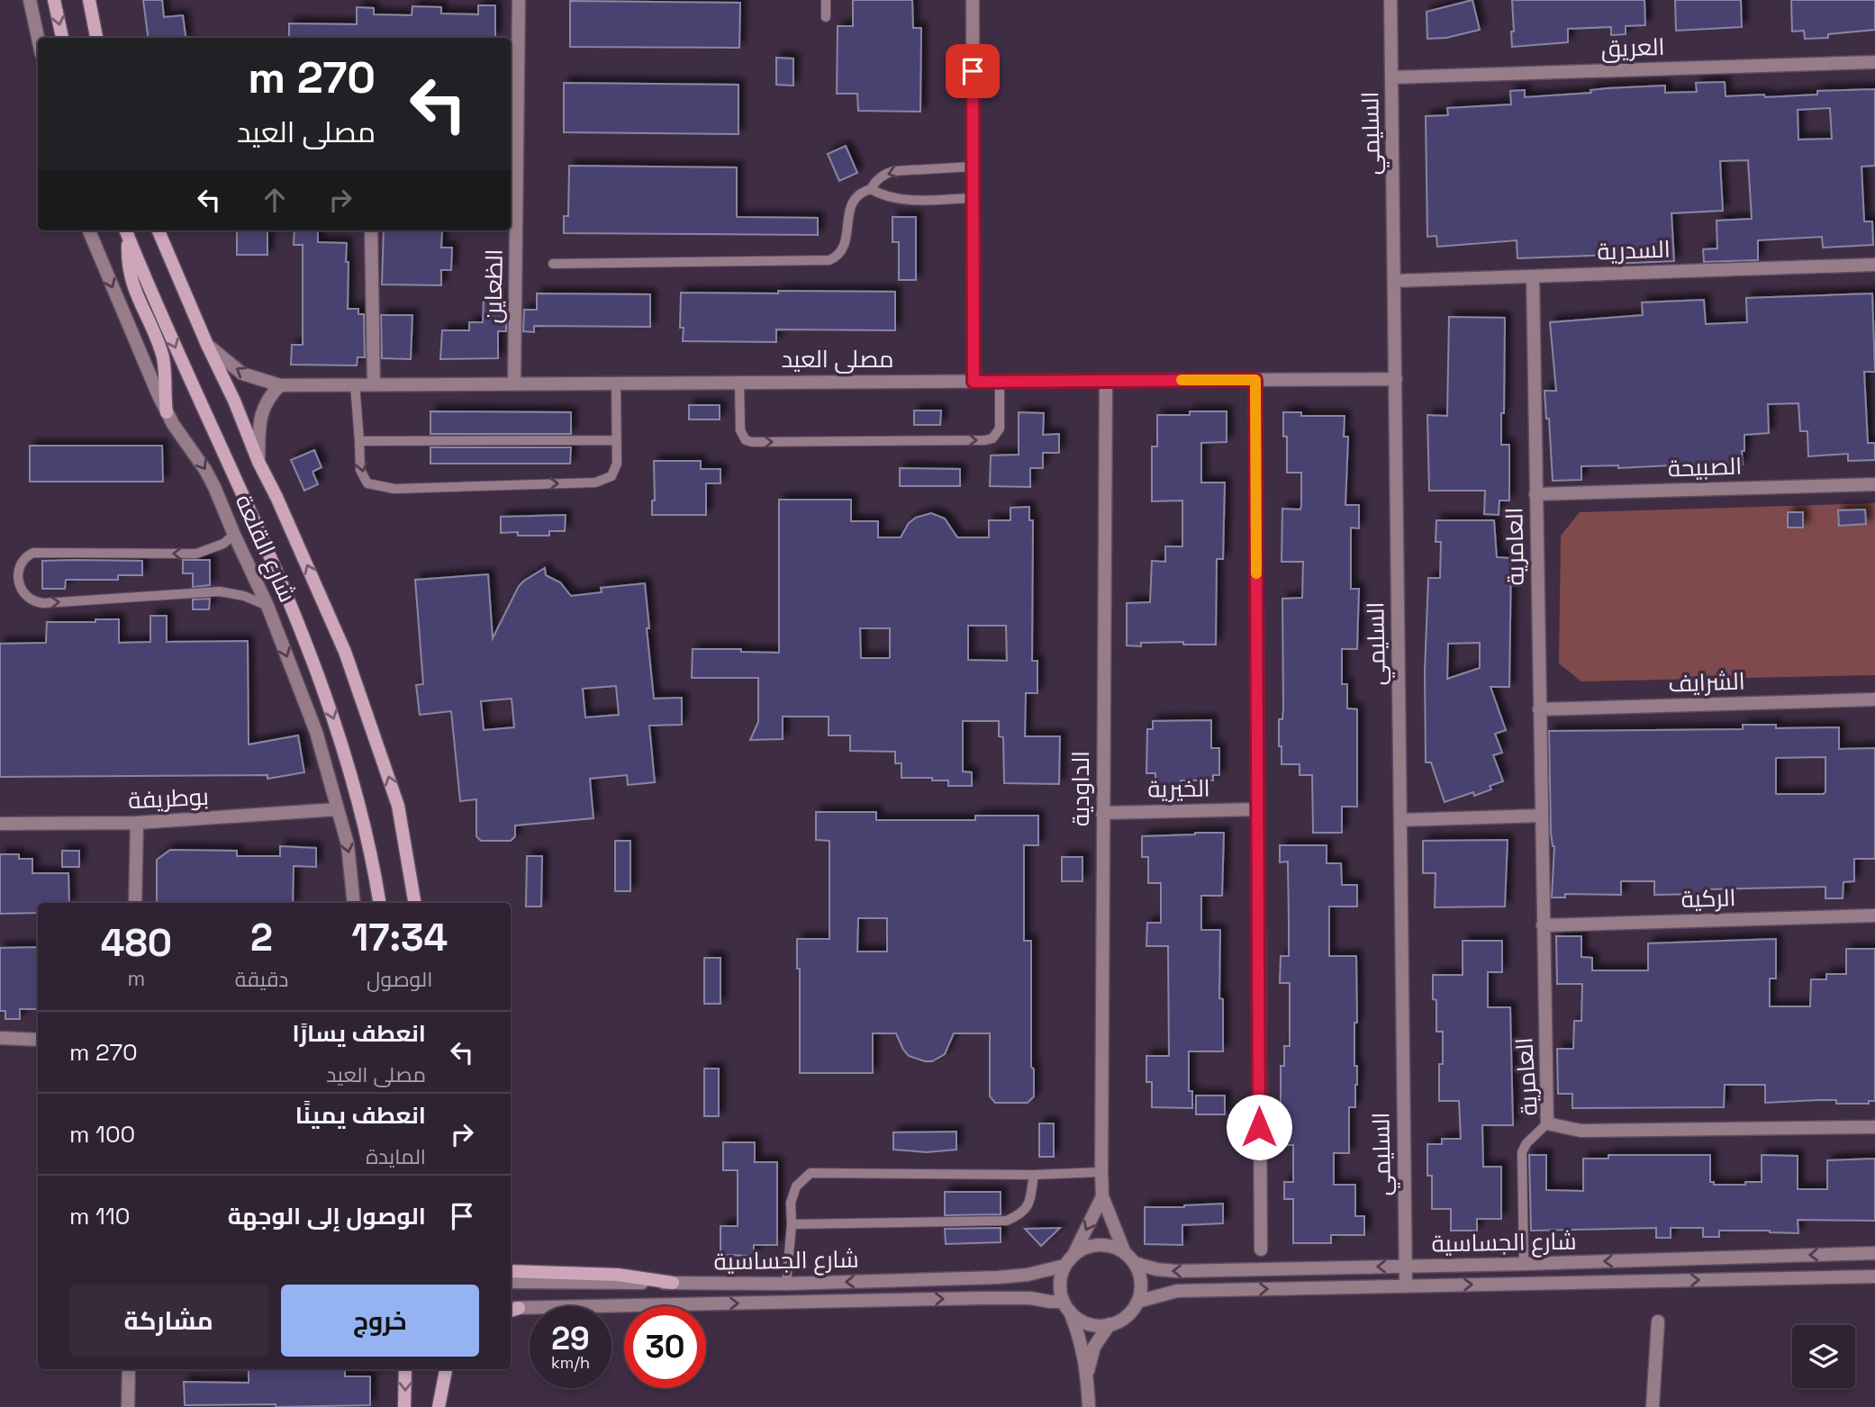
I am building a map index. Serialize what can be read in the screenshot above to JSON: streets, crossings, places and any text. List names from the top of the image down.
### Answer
{
  "streets": {
    "main road": ["شارع القلعة"],
    "street": [
      "العريق",
      "السليمي",
      "السدرية",
      "الظعاين",
      "مصلى العيد",
      "الصبيحة",
      "العامرية",
      "الشرايف",
      "الداودية",
      "الخيرية",
      "بوطريفة",
      "الركية",
      "شارع الجساسية"
    ]
  },
  "crossings": [
    ["العريق", "السليمي"],
    ["السليمي", "السدرية"],
    ["السليمي", "مصلى العيد"],
    ["السليمي", "شارع الجساسية"],
    ["السدرية", "العامرية"],
    ["الظعاين", "مصلى العيد"],
    ["مصلى العيد", "شارع القلعة"],
    ["مصلى العيد", "الداودية"],
    ["الصبيحة", "العامرية"],
    ["العامرية", "الشرايف"],
    ["العامرية", "الركية"],
    ["شارع القلعة", "بوطريفة"],
    ["الداودية", "الخيرية"],
    ["الداودية", "شارع الجساسية"]
  ],
  "page": {
    "turn": ["270 m", "مصلى العيد"],
    "eta": [
      "17:34",
      "الوصول",
      "2",
      "دقيقة",
      "480",
      "m"
    ],
    "list": [
      {
        "name": "انعطف يسارًا",
        "note": "مصلى العيد",
        "value": "270 m"
      },
      {
        "name": "انعطف يمينًا",
        "note": "المايدة",
        "value": "100 m"
      },
      {
        "name": "الوصول إلى الوجهة",
        "value": "110 m"
      }
    ],
    "buttons": ["خروج", "مشاركة"],
    "speed": "29 km/h",
    "limit": "30"
  }
}
